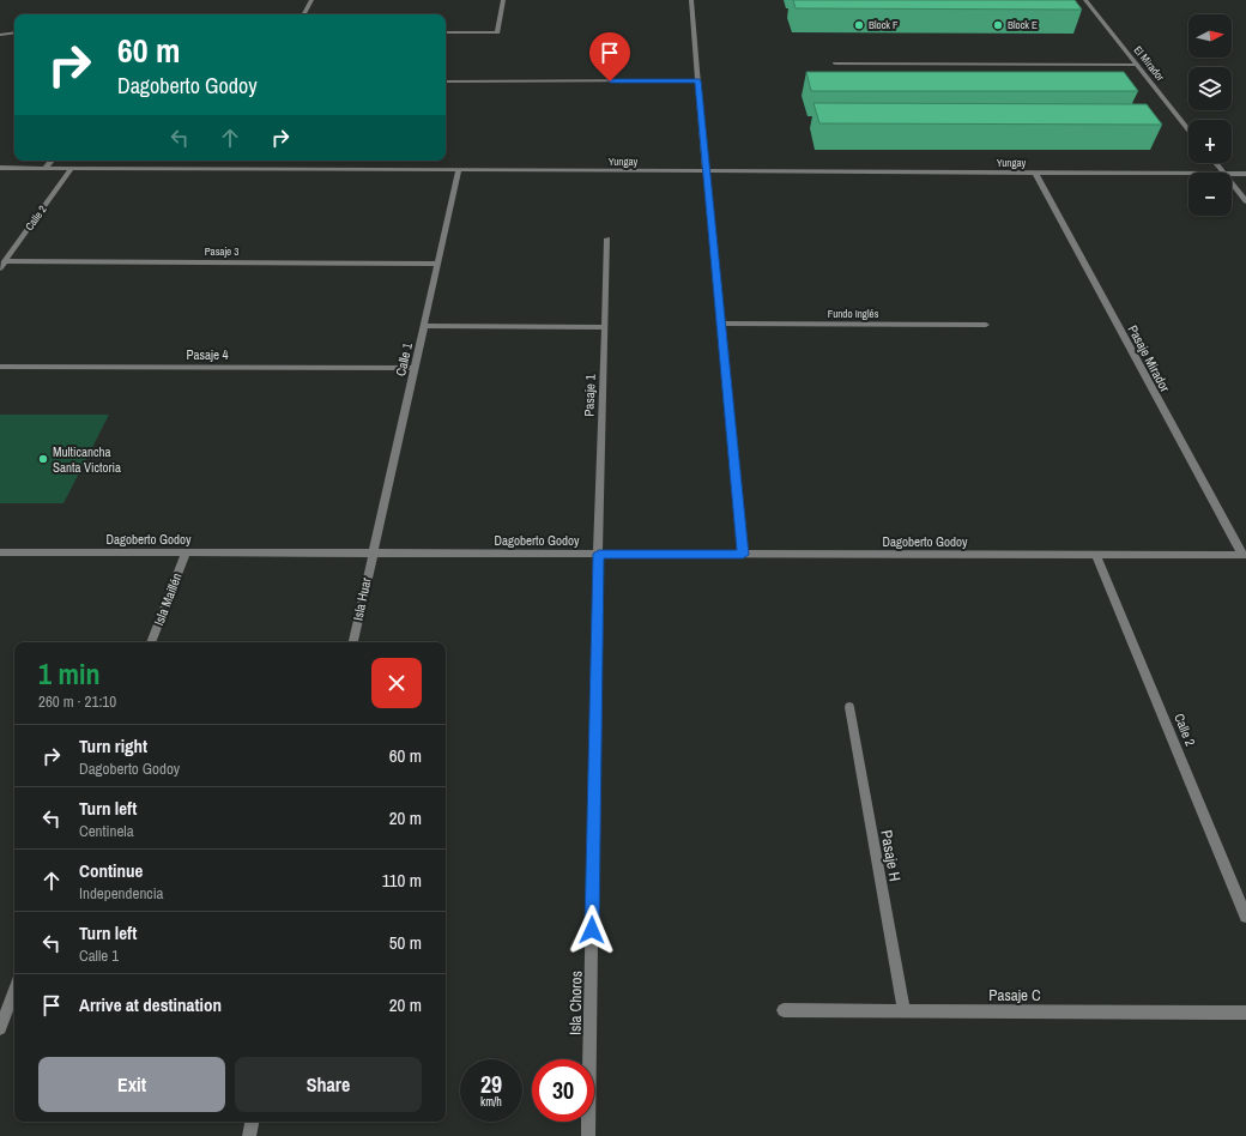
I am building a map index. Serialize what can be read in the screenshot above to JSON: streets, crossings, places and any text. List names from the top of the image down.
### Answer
{
  "streets": {
    "street": [
      "El Mirador",
      "Yungay",
      "Calle 2",
      "Pasaje 3",
      "Fundo Inglés",
      "Pasaje 4",
      "Pasaje Mirador",
      "Calle 1",
      "Pasaje 1",
      "Dagoberto Godoy",
      "Isla Maillén",
      "Isla Huar",
      "Pasaje H",
      "Pasaje C",
      "Isla Choros"
    ]
  },
  "crossings": [
    ["Yungay", "Calle 2"],
    ["Yungay", "Pasaje Mirador"],
    ["Yungay", "Calle 1"],
    ["Calle 2", "Pasaje 3"],
    ["Calle 2", "Dagoberto Godoy"],
    ["Pasaje 3", "Calle 1"],
    ["Pasaje 4", "Calle 1"],
    ["Pasaje Mirador", "Dagoberto Godoy"],
    ["Calle 1", "Dagoberto Godoy"],
    ["Calle 1", "Isla Huar"],
    ["Pasaje 1", "Dagoberto Godoy"],
    ["Pasaje 1", "Isla Choros"],
    ["Dagoberto Godoy", "Isla Maillén"],
    ["Dagoberto Godoy", "Isla Huar"],
    ["Dagoberto Godoy", "Isla Choros"],
    ["Pasaje H", "Pasaje C"]
  ],
  "places": ["Block F", "Block E", "Multicancha Santa Victoria"],
  "north": "right",
  "page": {
    "map_buttons": ["+", "−"],
    "turn": ["60 m", "Dagoberto Godoy"],
    "heading": ["1 min", "260 m · 21:10"],
    "list": [
      {
        "name": "Turn right",
        "note": "Dagoberto Godoy",
        "value": "60 m"
      },
      {
        "name": "Turn left",
        "note": "Centinela",
        "value": "20 m"
      },
      {
        "name": "Continue",
        "note": "Independencia",
        "value": "110 m"
      },
      {
        "name": "Turn left",
        "note": "Calle 1",
        "value": "50 m"
      },
      {
        "name": "Arrive at destination",
        "value": "20 m"
      }
    ],
    "buttons": ["Exit", "Share"],
    "speed": "29 km/h",
    "limit": "30"
  }
}
